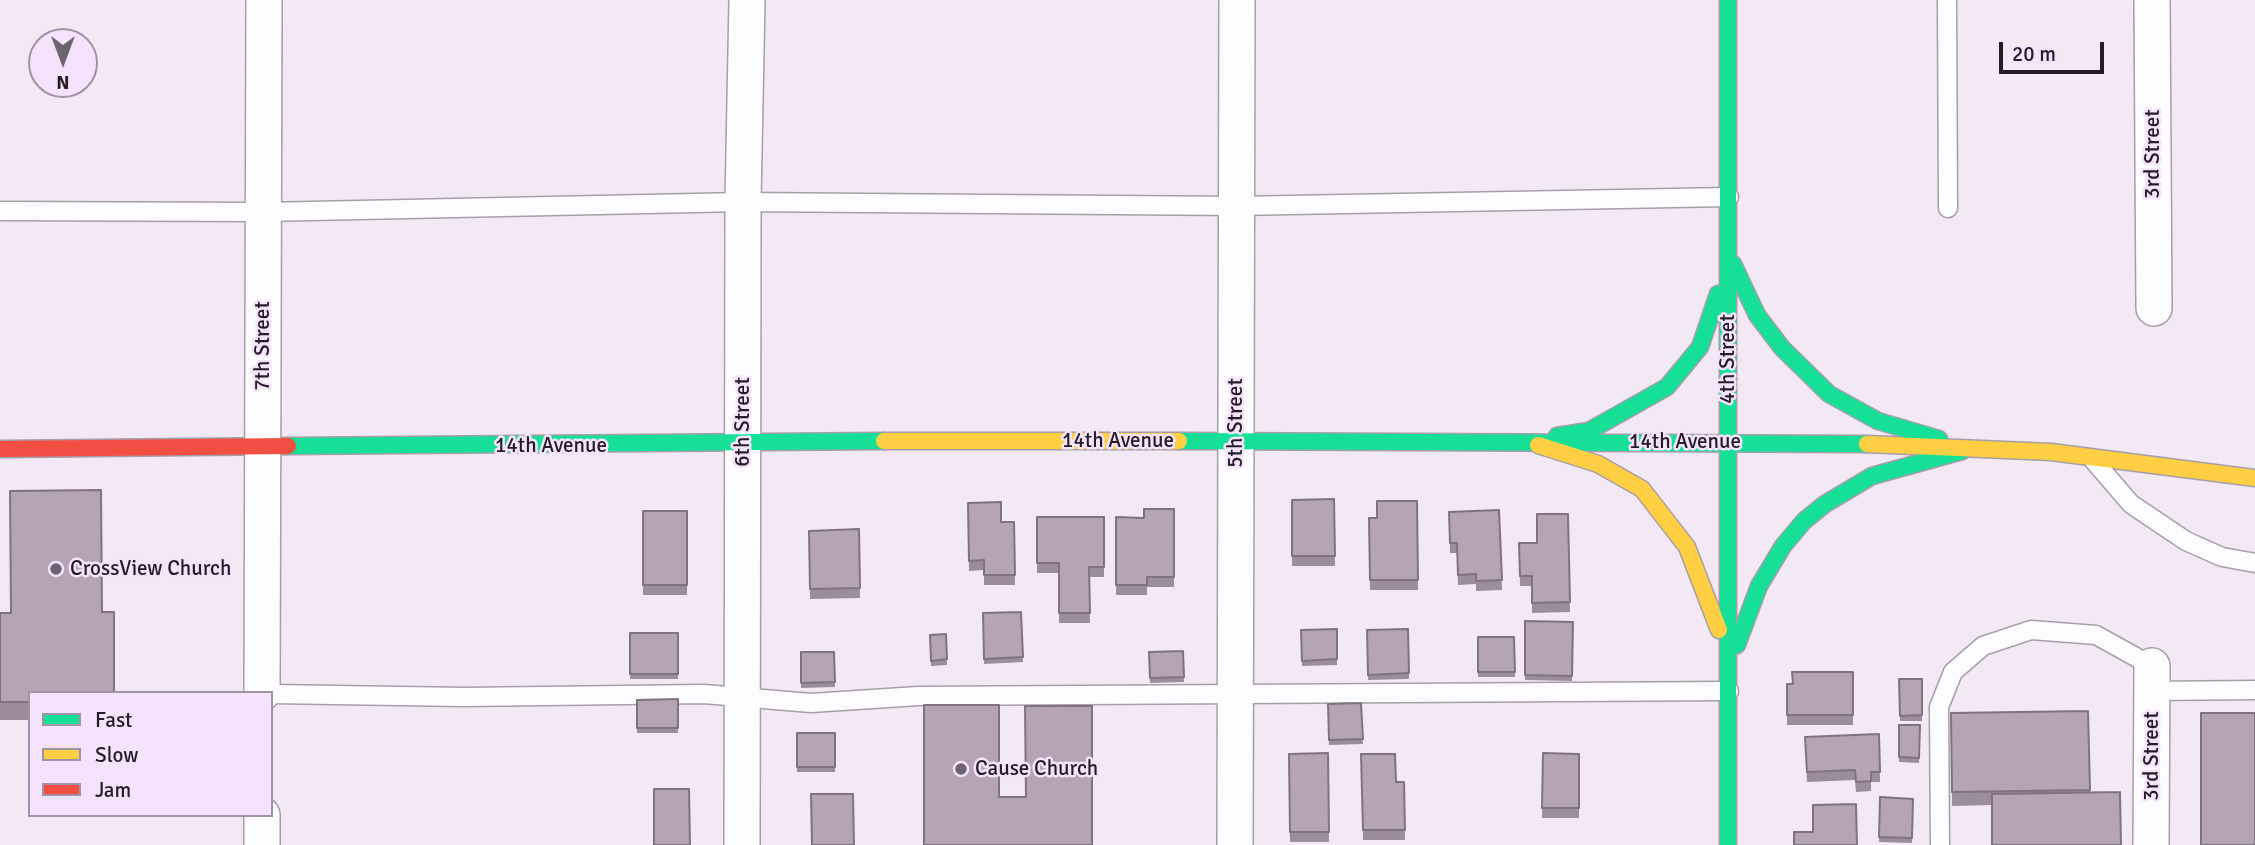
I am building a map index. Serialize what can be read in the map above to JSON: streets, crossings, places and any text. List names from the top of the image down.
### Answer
{
  "streets": {
    "main road": ["4th Street", "14th Avenue"],
    "street": [
      "3rd Street",
      "7th Street",
      "6th Street",
      "5th Street"
    ]
  },
  "crossings": [
    ["7th Street", "14th Avenue"],
    ["4th Street", "14th Avenue"],
    ["6th Street", "14th Avenue"],
    ["5th Street", "14th Avenue"]
  ],
  "places": ["CrossView Church", "Cause Church"],
  "legend": ["Fast", "Slow", "Jam"],
  "scale_bar": "20 m",
  "north": "bottom"
}
